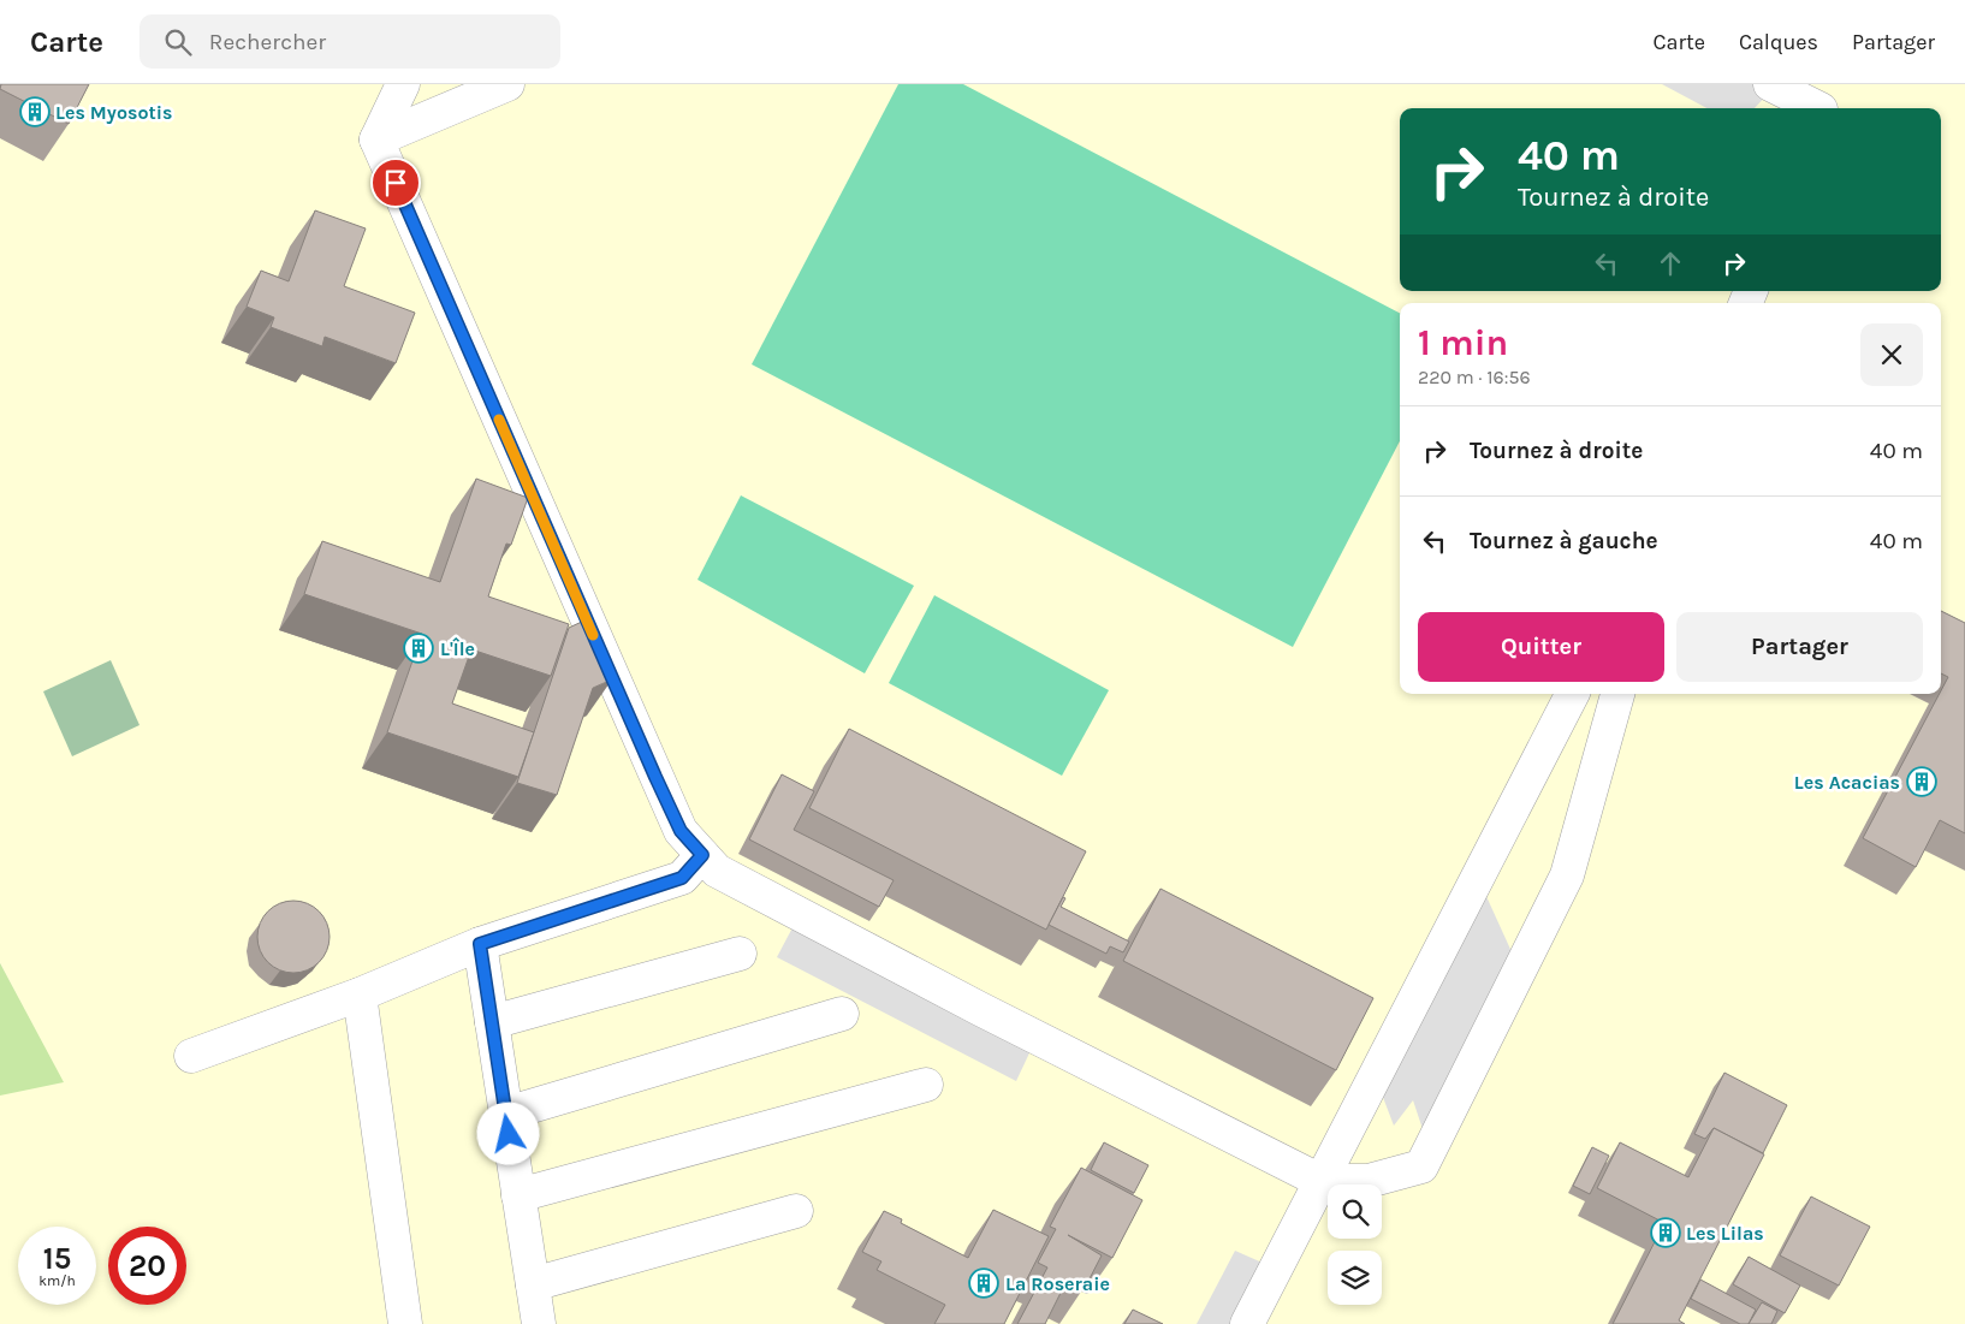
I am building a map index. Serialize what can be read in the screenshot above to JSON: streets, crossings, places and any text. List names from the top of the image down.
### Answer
{
  "places": {
    "building": [
      "Les Myosotis",
      "L'Île",
      "Les Acacias",
      "Les Lilas",
      "La Roseraie"
    ]
  },
  "page": {
    "header": "Carte",
    "search": "Rechercher",
    "nav": ["Carte", "Calques", "Partager"],
    "turn": ["40 m", "Tournez à droite"],
    "heading": ["1 min", "220 m · 16:56"],
    "list": [
      {
        "name": "Tournez à droite",
        "value": "40 m"
      },
      {
        "name": "Tournez à gauche",
        "value": "40 m"
      }
    ],
    "buttons": ["Quitter", "Partager"],
    "speed": "15 km/h",
    "limit": "20"
  }
}
